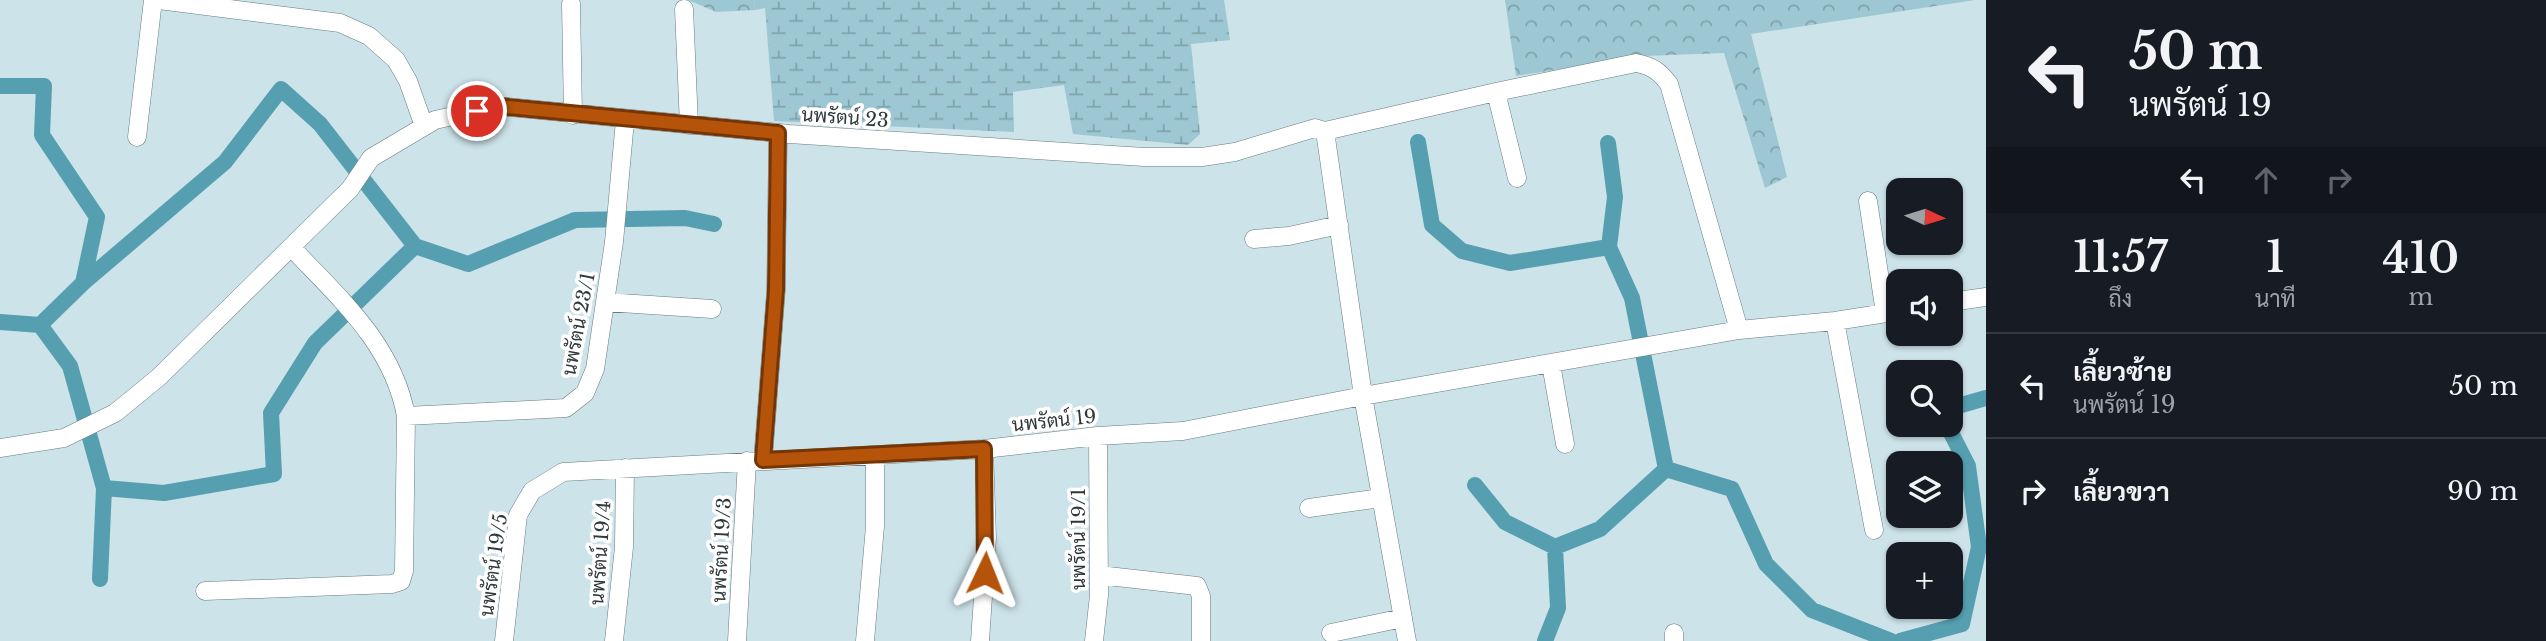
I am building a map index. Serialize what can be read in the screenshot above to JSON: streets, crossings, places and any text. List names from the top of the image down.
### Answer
{
  "streets": {
    "street": [
      "นพรัตน์ 23",
      "นพรัตน์ 23/1",
      "นพรัตน์ 19",
      "นพรัตน์ 19/1",
      "นพรัตน์ 19/3",
      "นพรัตน์ 19/4",
      "นพรัตน์ 19/5"
    ]
  },
  "crossings": [
    ["นพรัตน์ 23", "นพรัตน์ 23/1"],
    ["นพรัตน์ 23", "นพรัตน์ 19"],
    ["นพรัตน์ 23", "นพรัตน์ 19/3"],
    ["นพรัตน์ 19", "นพรัตน์ 19/1"],
    ["นพรัตน์ 19", "นพรัตน์ 19/3"],
    ["นพรัตน์ 19", "นพรัตน์ 19/4"],
    ["นพรัตน์ 19", "นพรัตน์ 19/5"]
  ],
  "north": "right",
  "page": {
    "turn": ["50 m", "นพรัตน์ 19"],
    "map_buttons": "+",
    "eta": [
      "11:57",
      "ถึง",
      "1",
      "นาที",
      "410",
      "m"
    ],
    "list": [
      {
        "name": "เลี้ยวซ้าย",
        "note": "นพรัตน์ 19",
        "value": "50 m"
      },
      {
        "name": "เลี้ยวขวา",
        "value": "90 m"
      }
    ]
  }
}
